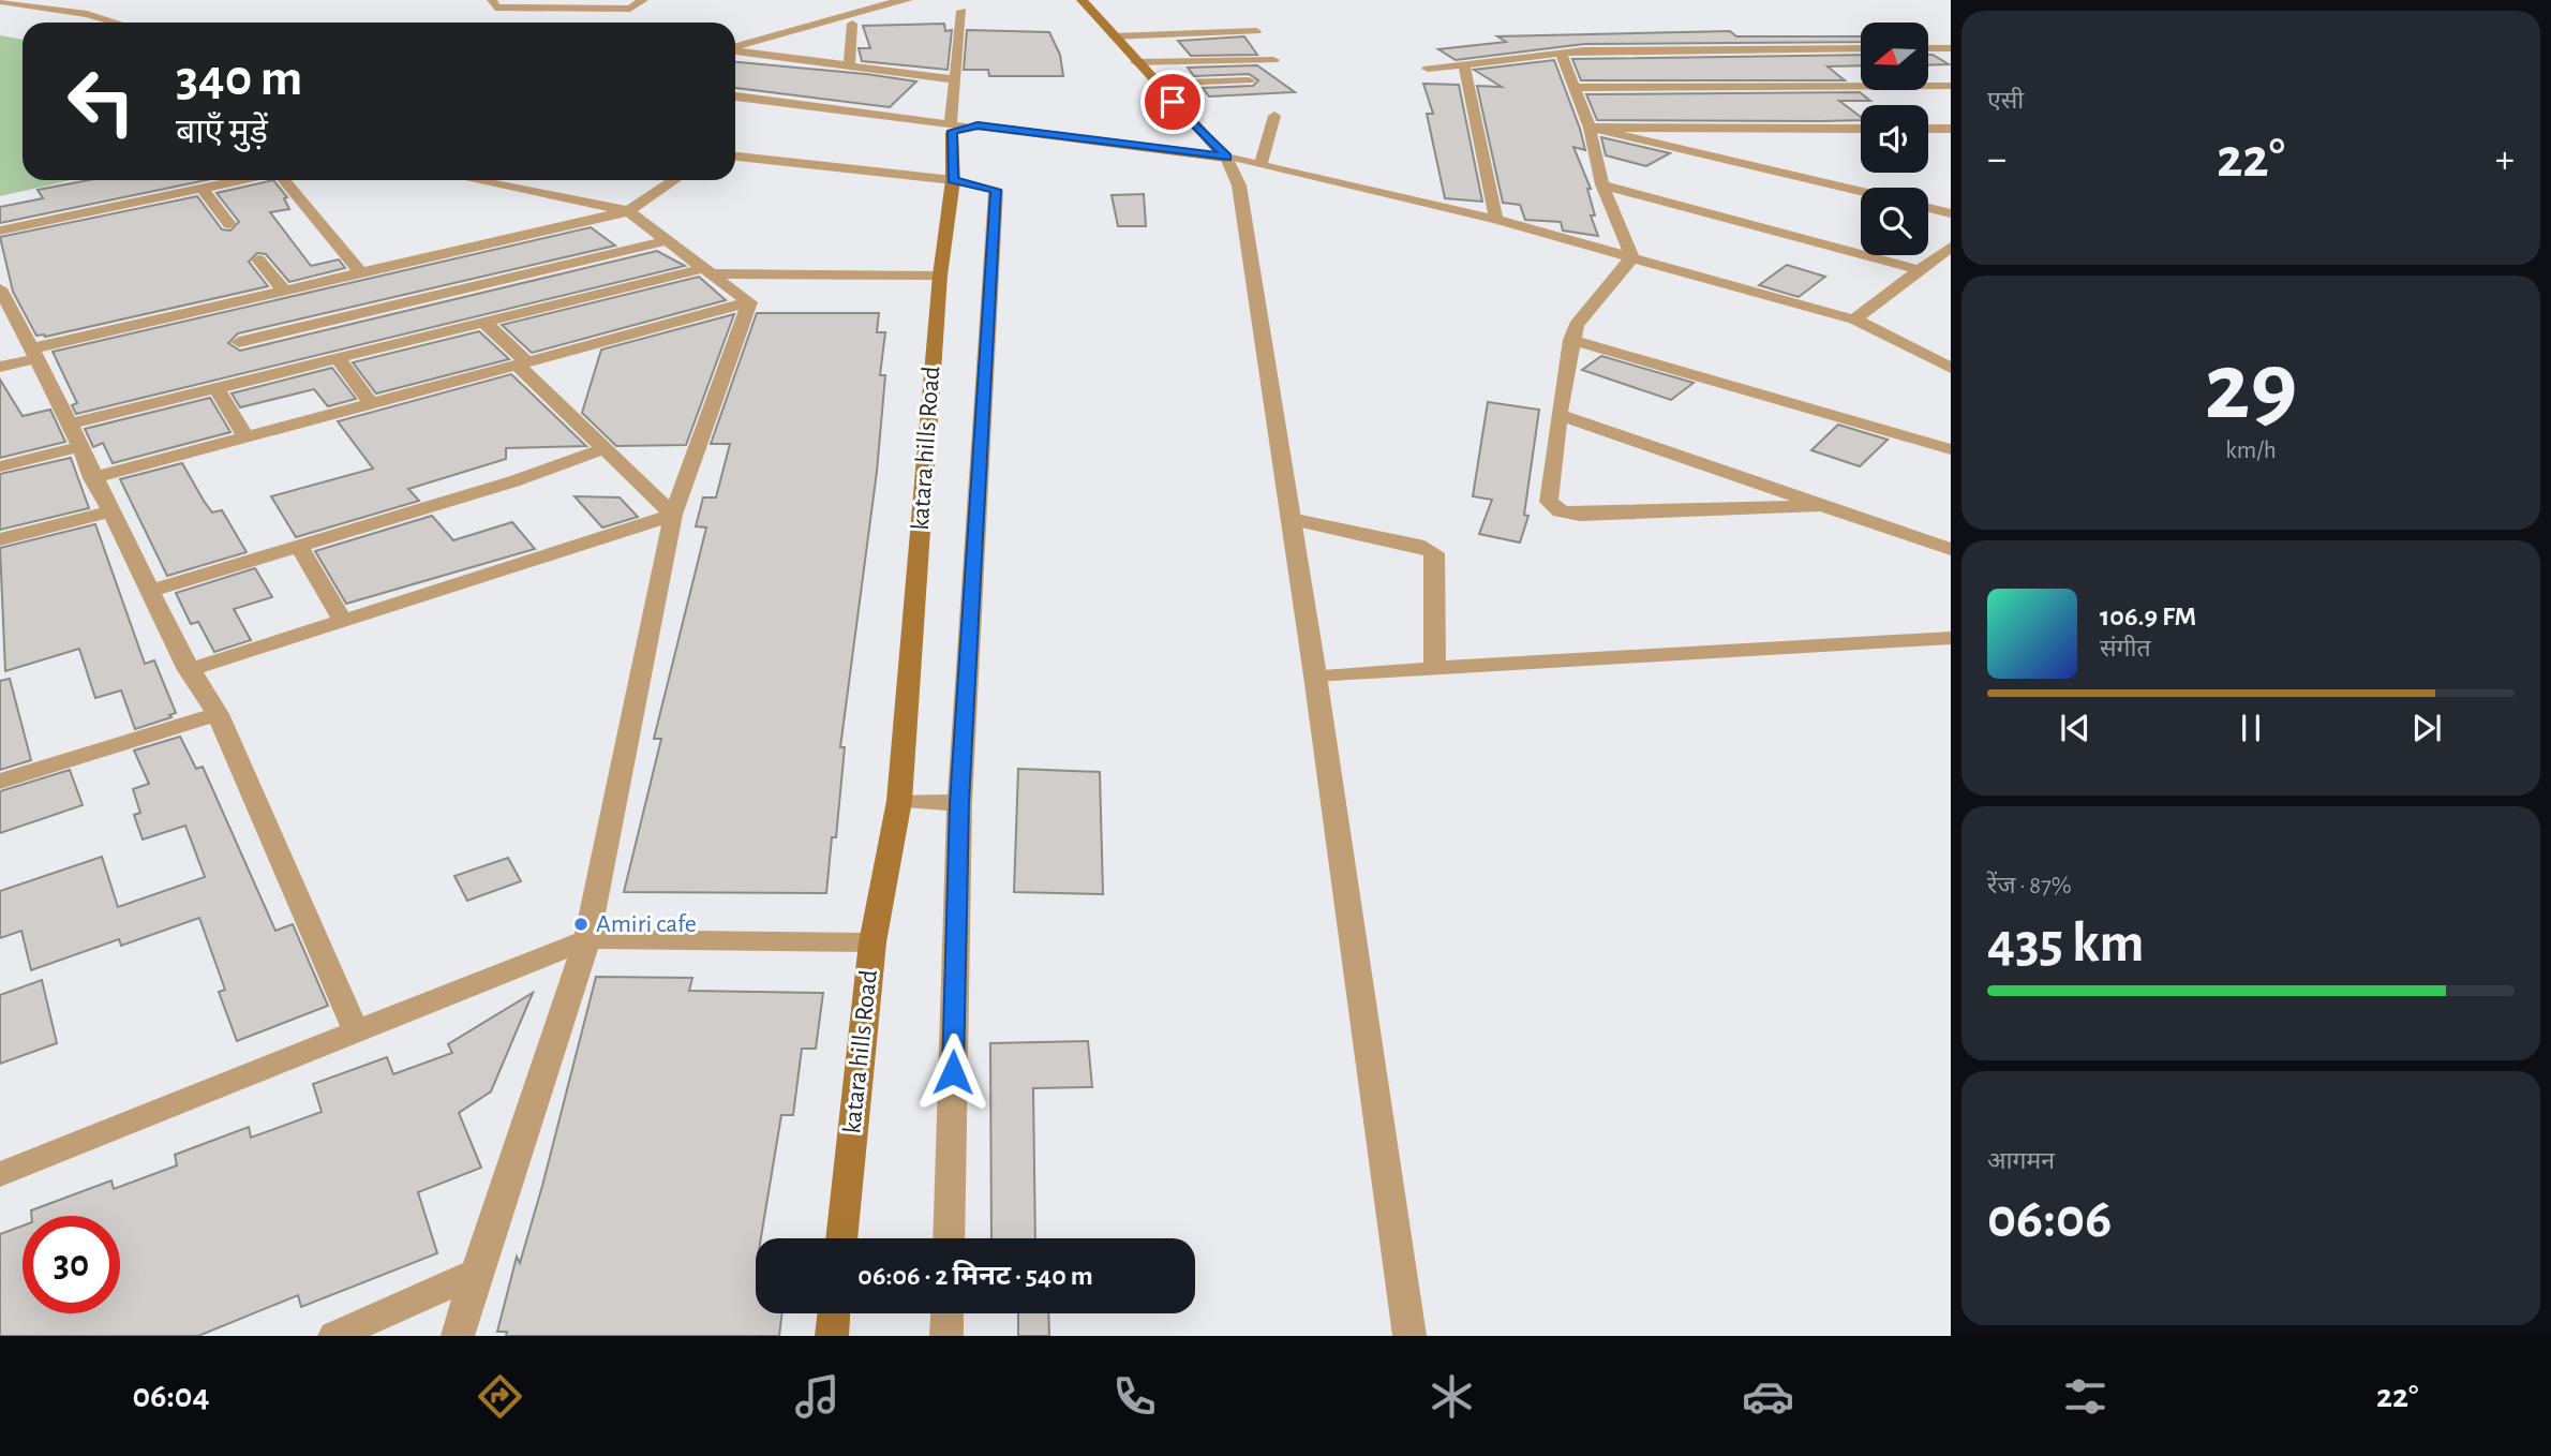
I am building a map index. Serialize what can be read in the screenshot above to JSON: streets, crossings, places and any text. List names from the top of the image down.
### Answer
{
  "streets": {
    "main road": ["katara hills Road"]
  },
  "places": ["Amiri cafe"],
  "north": "left",
  "page": {
    "tile": [
      "एसी",
      ["29", "km/h"],
      ["रेंज · 87%", "435 km"],
      ["आगमन", "06:06"]
    ],
    "turn": ["340 m", "बाएँ मुड़ें"],
    "heat": ["−", "22°", "+"],
    "song": ["106.9 FM", "संगीत"],
    "limit": "30",
    "trip": "06:06 · 2 मिनट · 540 m",
    "tabs": ["06:04", "22°"]
  }
}
